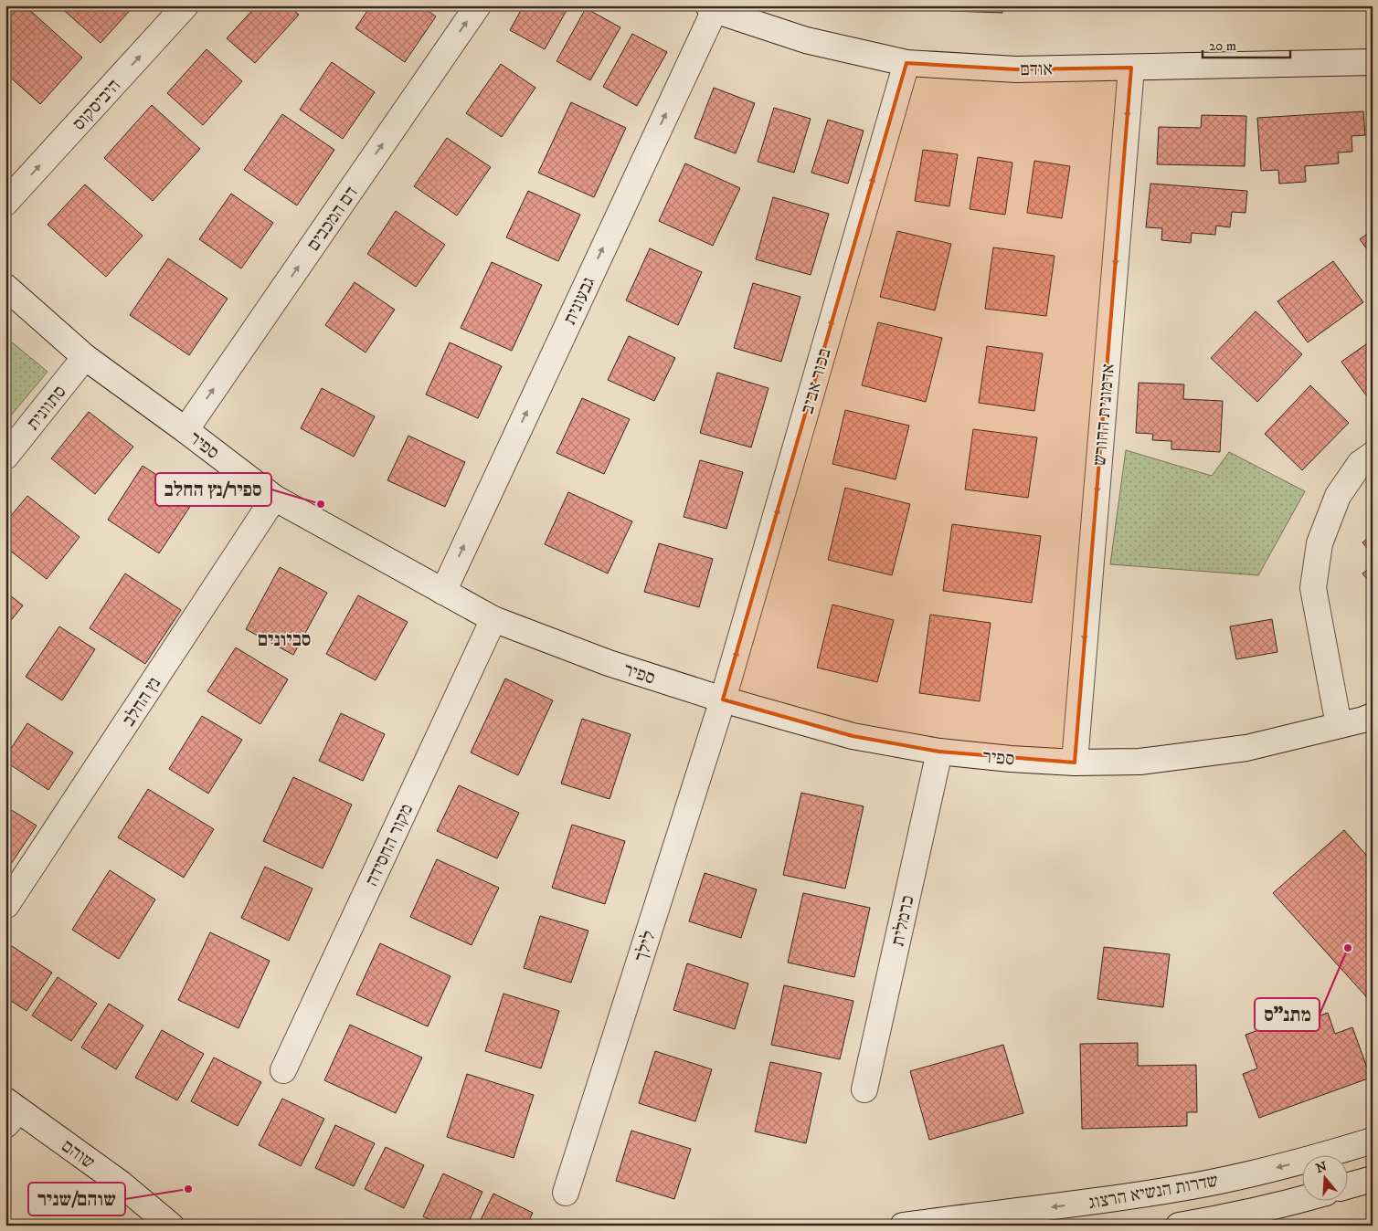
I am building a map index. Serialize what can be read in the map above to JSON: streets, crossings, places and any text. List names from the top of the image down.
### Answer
{
  "streets": {
    "street": [
      "אודם",
      "היביסקוס",
      "דם המכבים",
      "גבעונית",
      "בכור אביב",
      "סתוונית",
      "אדמונית החורש",
      "ספיר",
      "נץ החלב",
      "מקור החסידה",
      "כרמלית",
      "לילך",
      "שוהם",
      "שדרות הנשיא הרצוג"
    ]
  },
  "crossings": [
    ["אודם", "גבעונית"],
    ["אודם", "בכור אביב"],
    ["אודם", "אדמונית החורש"],
    ["דם המכבים", "ספיר"],
    ["גבעונית", "ספיר"],
    ["בכור אביב", "ספיר"],
    ["בכור אביב", "לילך"],
    ["סתוונית", "ספיר"],
    ["אדמונית החורש", "ספיר"],
    ["ספיר", "נץ החלב"],
    ["ספיר", "מקור החסידה"],
    ["ספיר", "כרמלית"],
    ["ספיר", "לילך"]
  ],
  "one_way": [
    "היביסקוס",
    "דם המכבים",
    "גבעונית",
    "בכור אביב",
    "אדמונית החורש"
  ],
  "districts": ["סביונים"],
  "places": ["ספיר/נץ החלב", "מתנ\"ס", "שוהם/שניר"],
  "scale_bar": "20 m",
  "north": "top"
}
